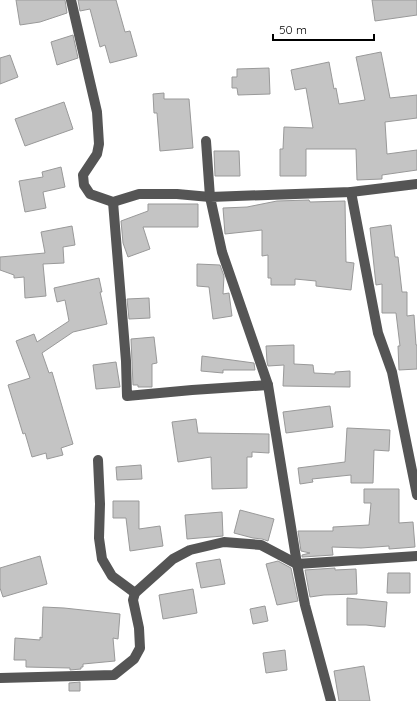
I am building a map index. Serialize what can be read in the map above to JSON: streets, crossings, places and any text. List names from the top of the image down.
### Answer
{
  "scale_bar": "50 m"
}
